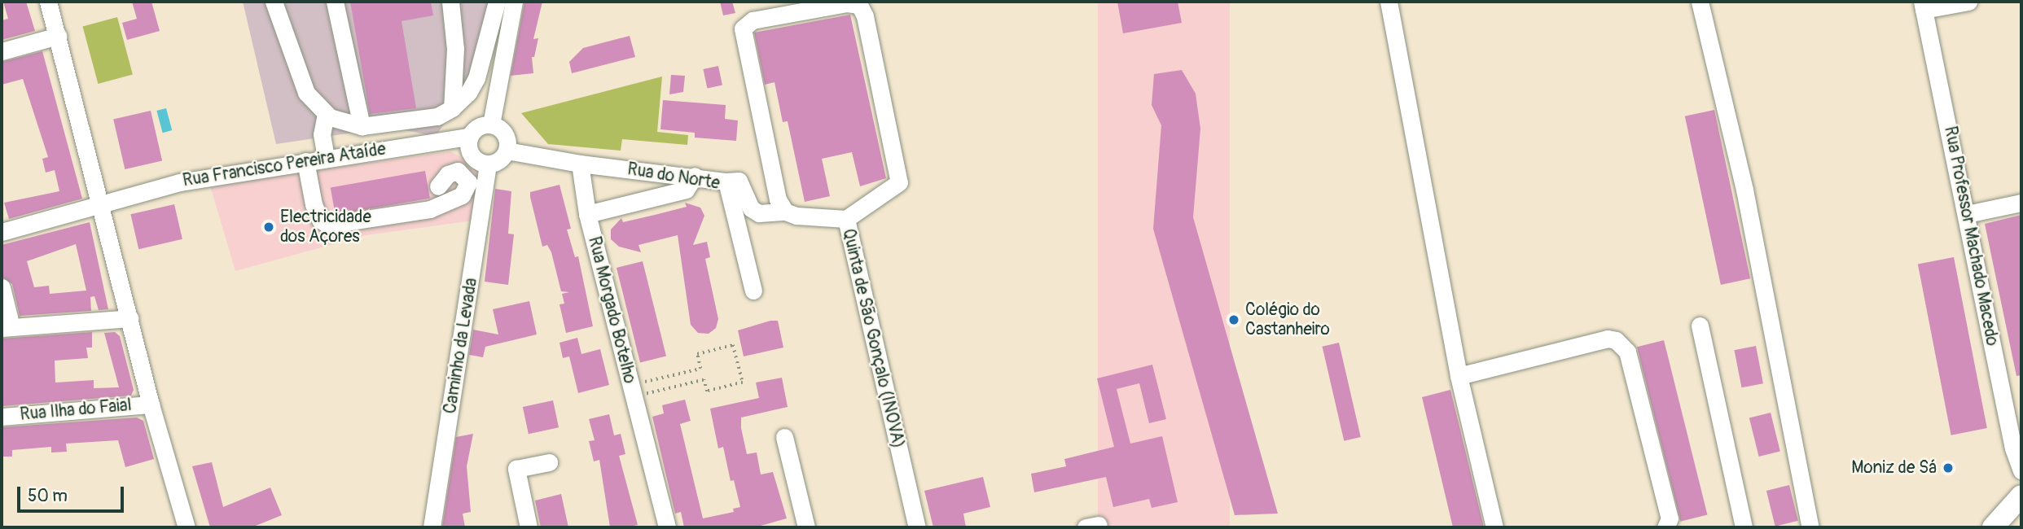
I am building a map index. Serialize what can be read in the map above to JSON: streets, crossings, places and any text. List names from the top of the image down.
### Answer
{
  "streets": {
    "street": [
      "Rua Francisco Pereira Ataíde",
      "Rua do Norte",
      "Rua Professor Machado Macedo",
      "Rua Morgado Botelho",
      "Quinta de São Gonçalo (INOVA)",
      "Caminho da Levada",
      "Rua Ilha do Faial"
    ]
  },
  "crossings": [
    ["Rua Francisco Pereira Ataíde", "Caminho da Levada"],
    ["Rua do Norte", "Rua Morgado Botelho"],
    ["Rua do Norte", "Quinta de São Gonçalo (INOVA)"]
  ],
  "places": ["Electricidade dos Açores", "Colégio do Castanheiro", "Moniz de Sá"],
  "scale_bar": "50 m"
}
